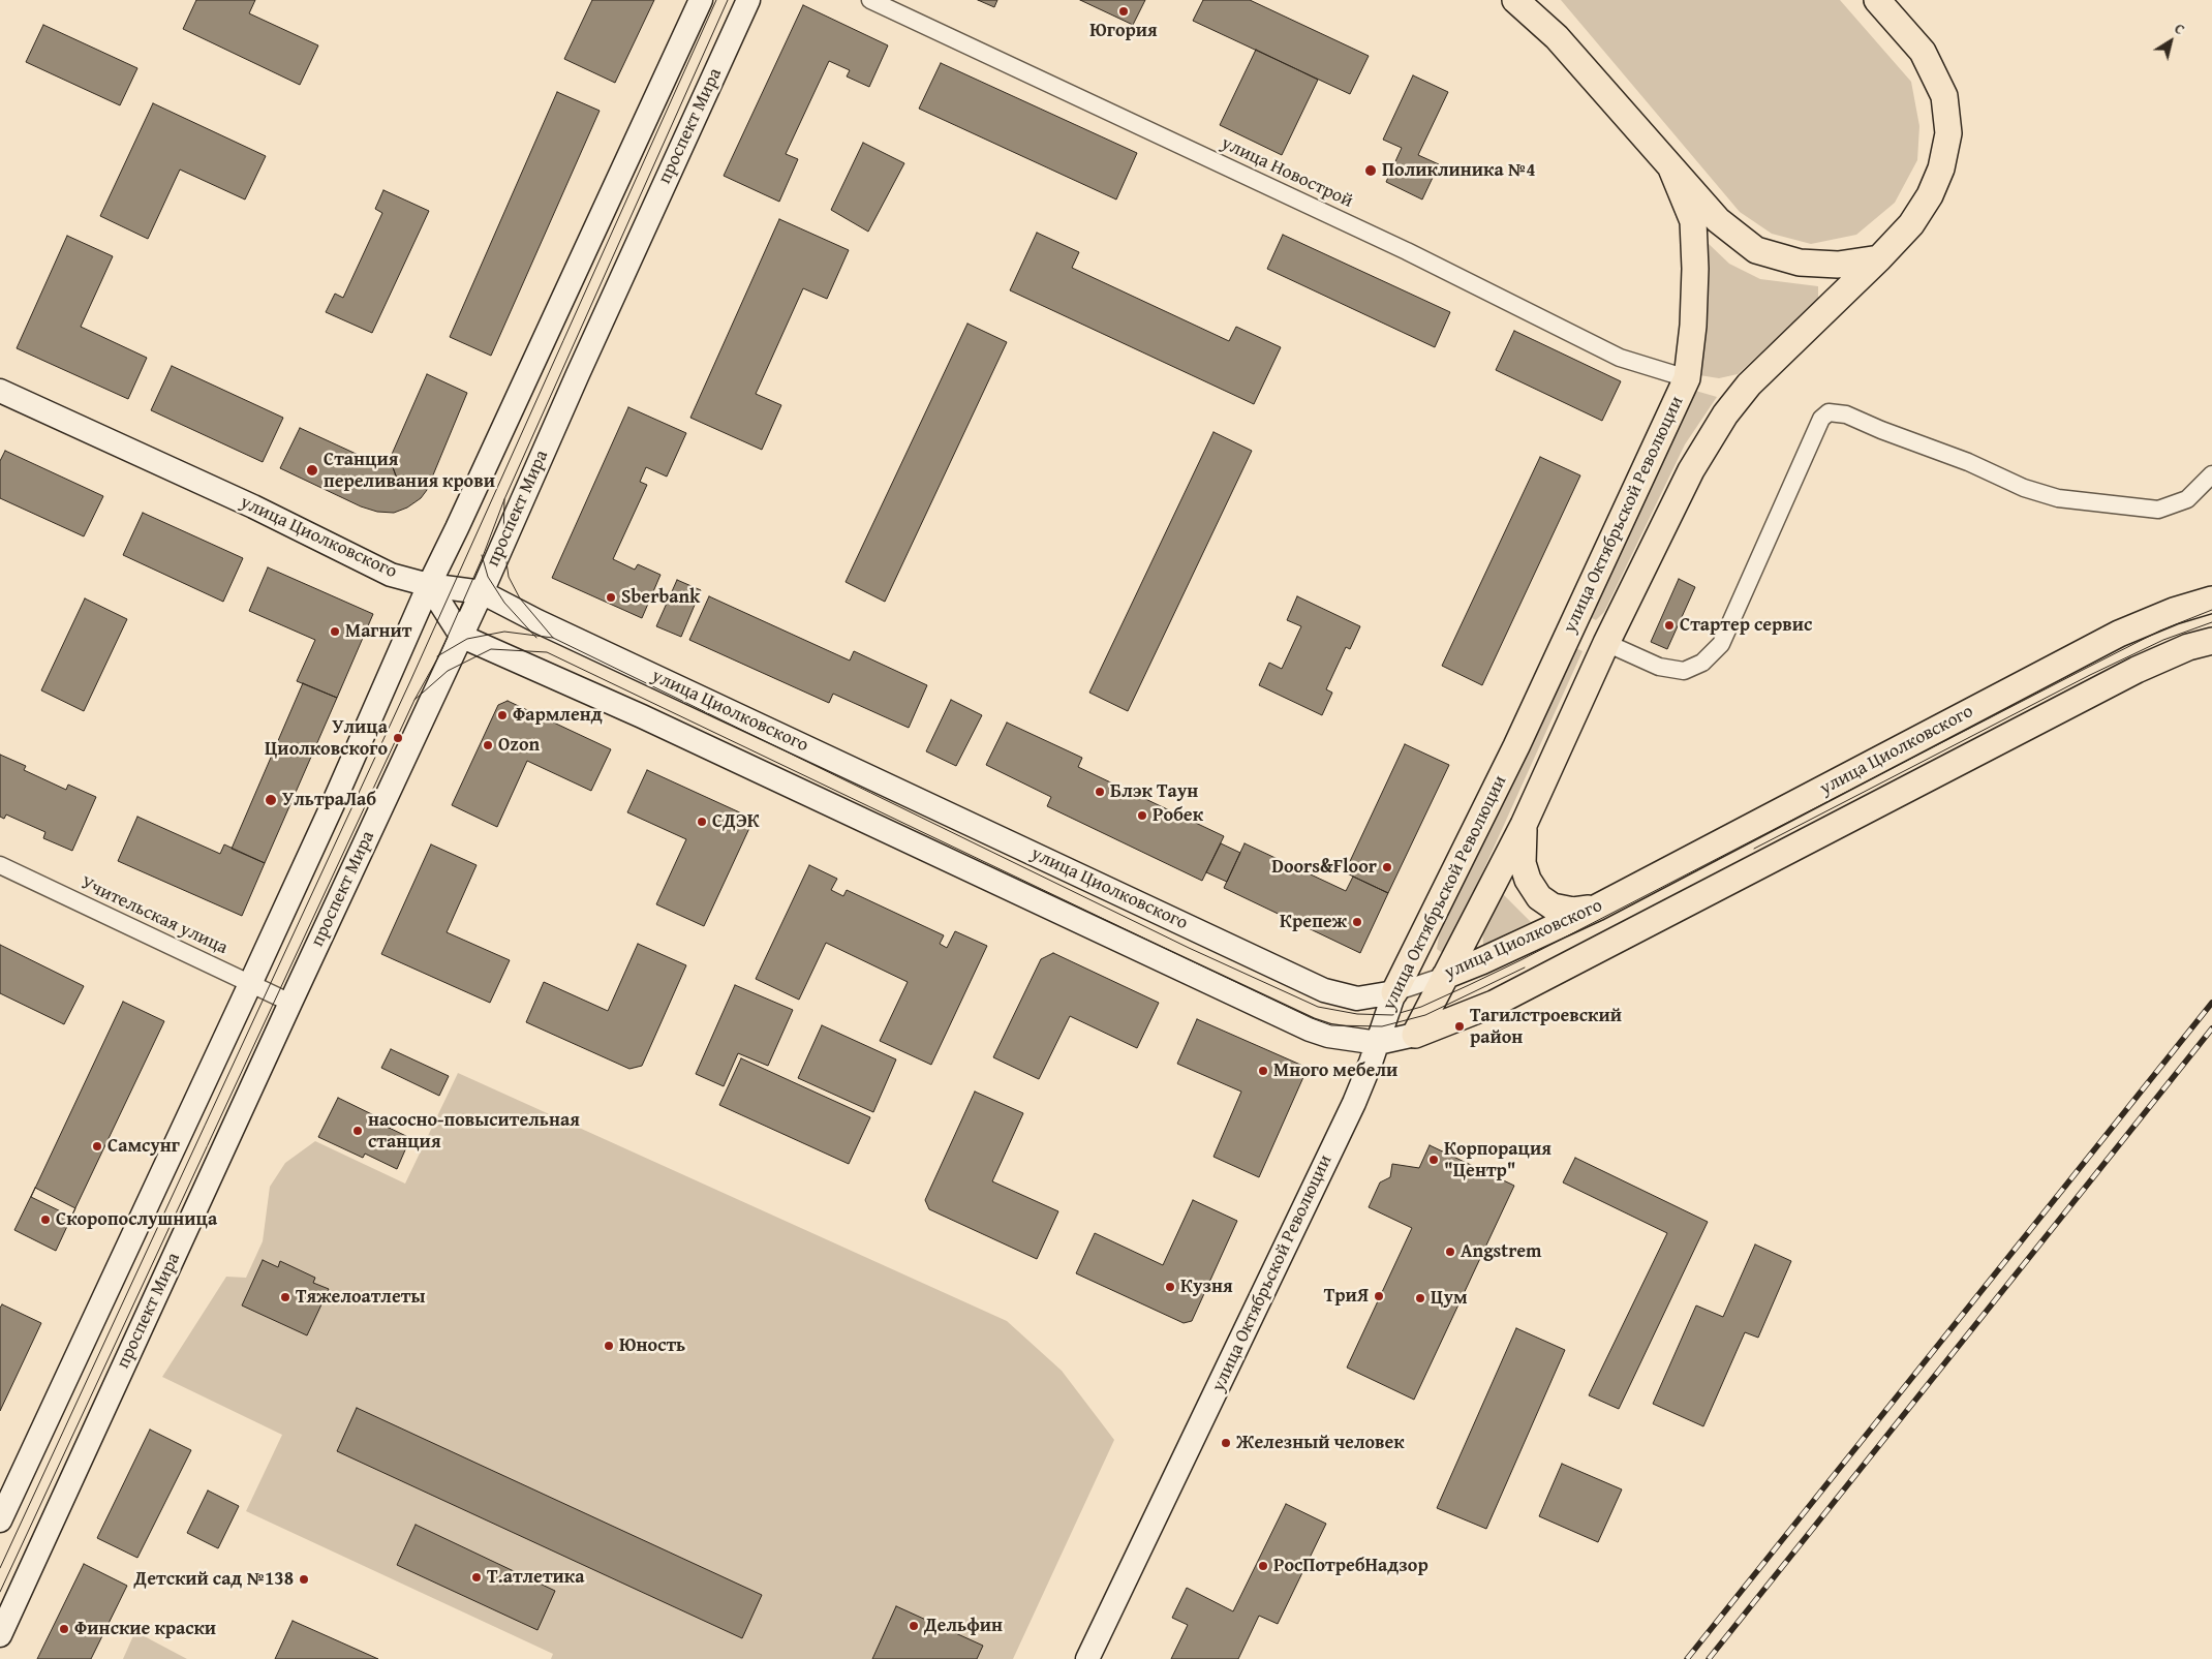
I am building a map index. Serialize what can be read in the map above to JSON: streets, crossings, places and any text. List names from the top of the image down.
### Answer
{
  "streets": {
    "main road": ["проспект Мира", "улица Октябрьской Революции", "улица Циолковского"],
    "street": ["улица Новострой", "Учительская улица"]
  },
  "crossings": [
    ["проспект Мира", "улица Циолковского"],
    ["проспект Мира", "Учительская улица"],
    ["улица Новострой", "улица Октябрьской Революции"],
    ["улица Октябрьской Революции", "улица Циолковского"]
  ],
  "places": [
    "Югория",
    "Поликлиника №4",
    "Станция переливания крови",
    "Sberbank",
    "Стартер сервис",
    "Магнит",
    "Фармленд",
    "Улица Циолковского",
    "Ozon",
    "Блэк Таун",
    "УльтраЛаб",
    "Робек",
    "СДЭК",
    "Doors&Floor",
    "Крепеж",
    "Тагилстроевский район",
    "Много мебели",
    "насосно-повысительная станция",
    "Самсунг",
    "Корпорация \"Центр\"",
    "Скоропослушница",
    "Angstrem",
    "Кузня",
    "ТриЯ",
    "Тяжелоатлеты",
    "Цум",
    "Юность",
    "Железный человек",
    "РосПотребНадзор",
    "Т.атлетика",
    "Детский сад №138",
    "Дельфин",
    "Финские краски"
  ],
  "north": "top right"
}
